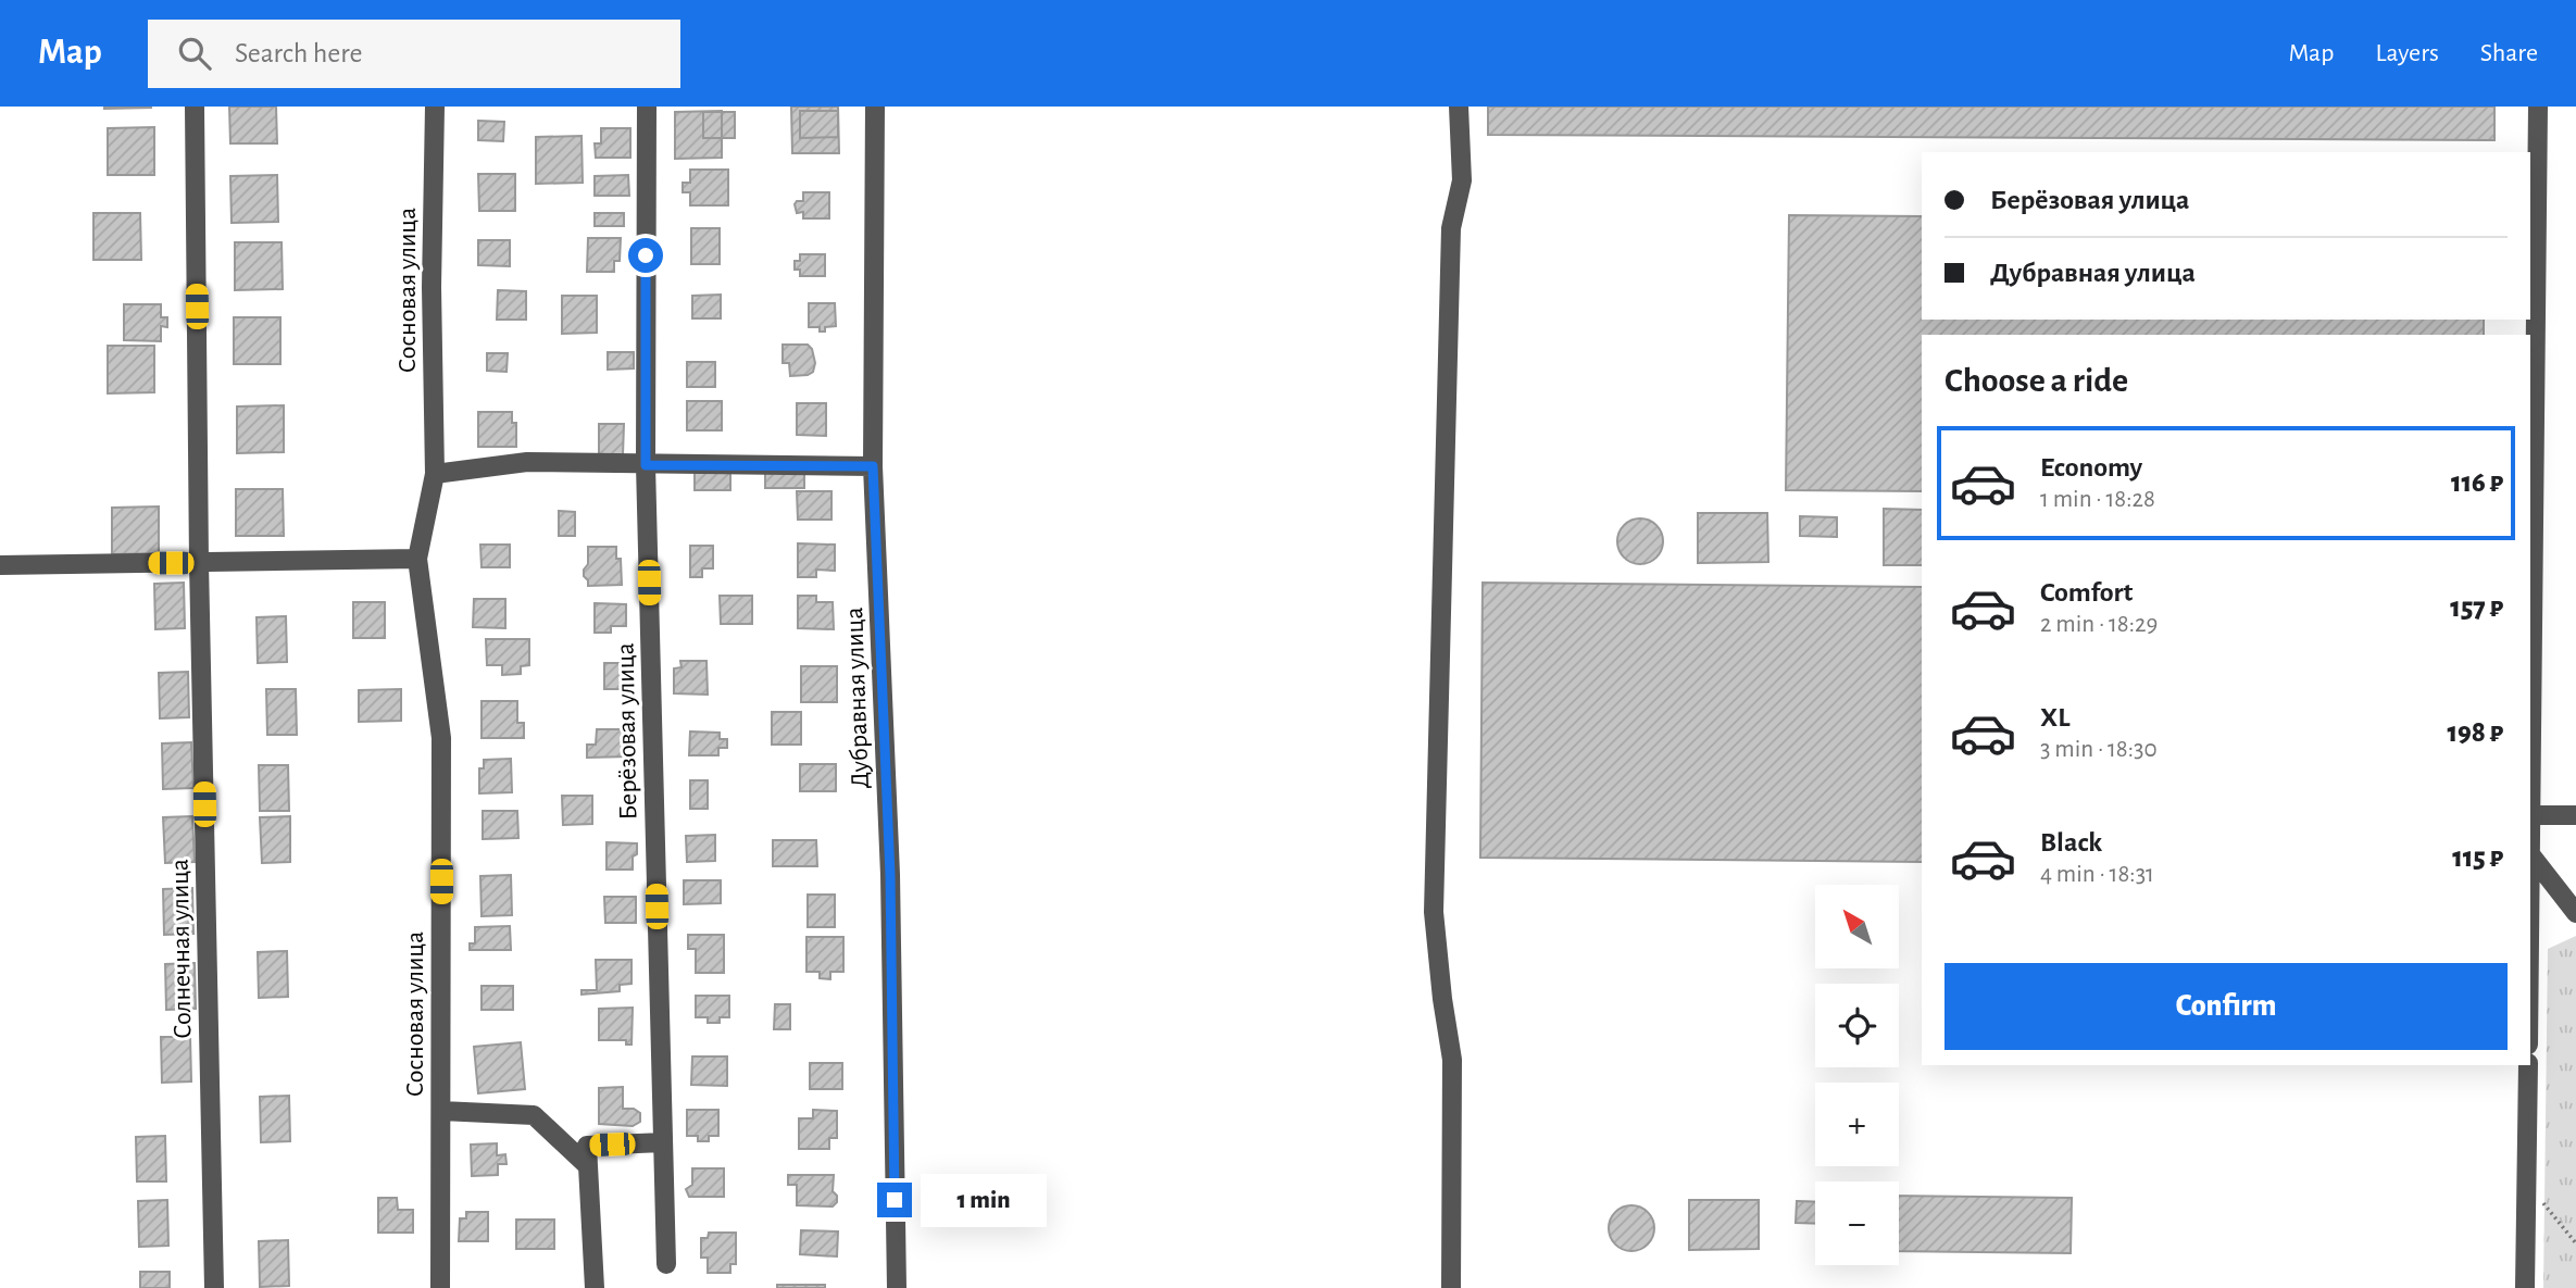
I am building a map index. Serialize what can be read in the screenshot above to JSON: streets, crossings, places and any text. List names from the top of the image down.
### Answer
{
  "streets": {
    "street": [
      "Сосновая улица",
      "Дубравная улица",
      "Берёзовая улица",
      "Солнечная улица"
    ]
  },
  "north": "top left",
  "page": {
    "header": "Map",
    "search": "Search here",
    "nav": ["Map", "Layers", "Share"],
    "banner": ["Берёзовая улица", "Дубравная улица"],
    "heading": "Choose a ride",
    "list": [
      {
        "name": "Economy",
        "note": "1 min · 18:28",
        "value": "116 ₽"
      },
      {
        "name": "Comfort",
        "note": "2 min · 18:29",
        "value": "157 ₽"
      },
      {
        "name": "XL",
        "note": "3 min · 18:30",
        "value": "198 ₽"
      },
      {
        "name": "Black",
        "note": "4 min · 18:31",
        "value": "115 ₽"
      }
    ],
    "map_buttons": ["+", "−"],
    "buttons": "Confirm",
    "bubble": "1 min"
  }
}
